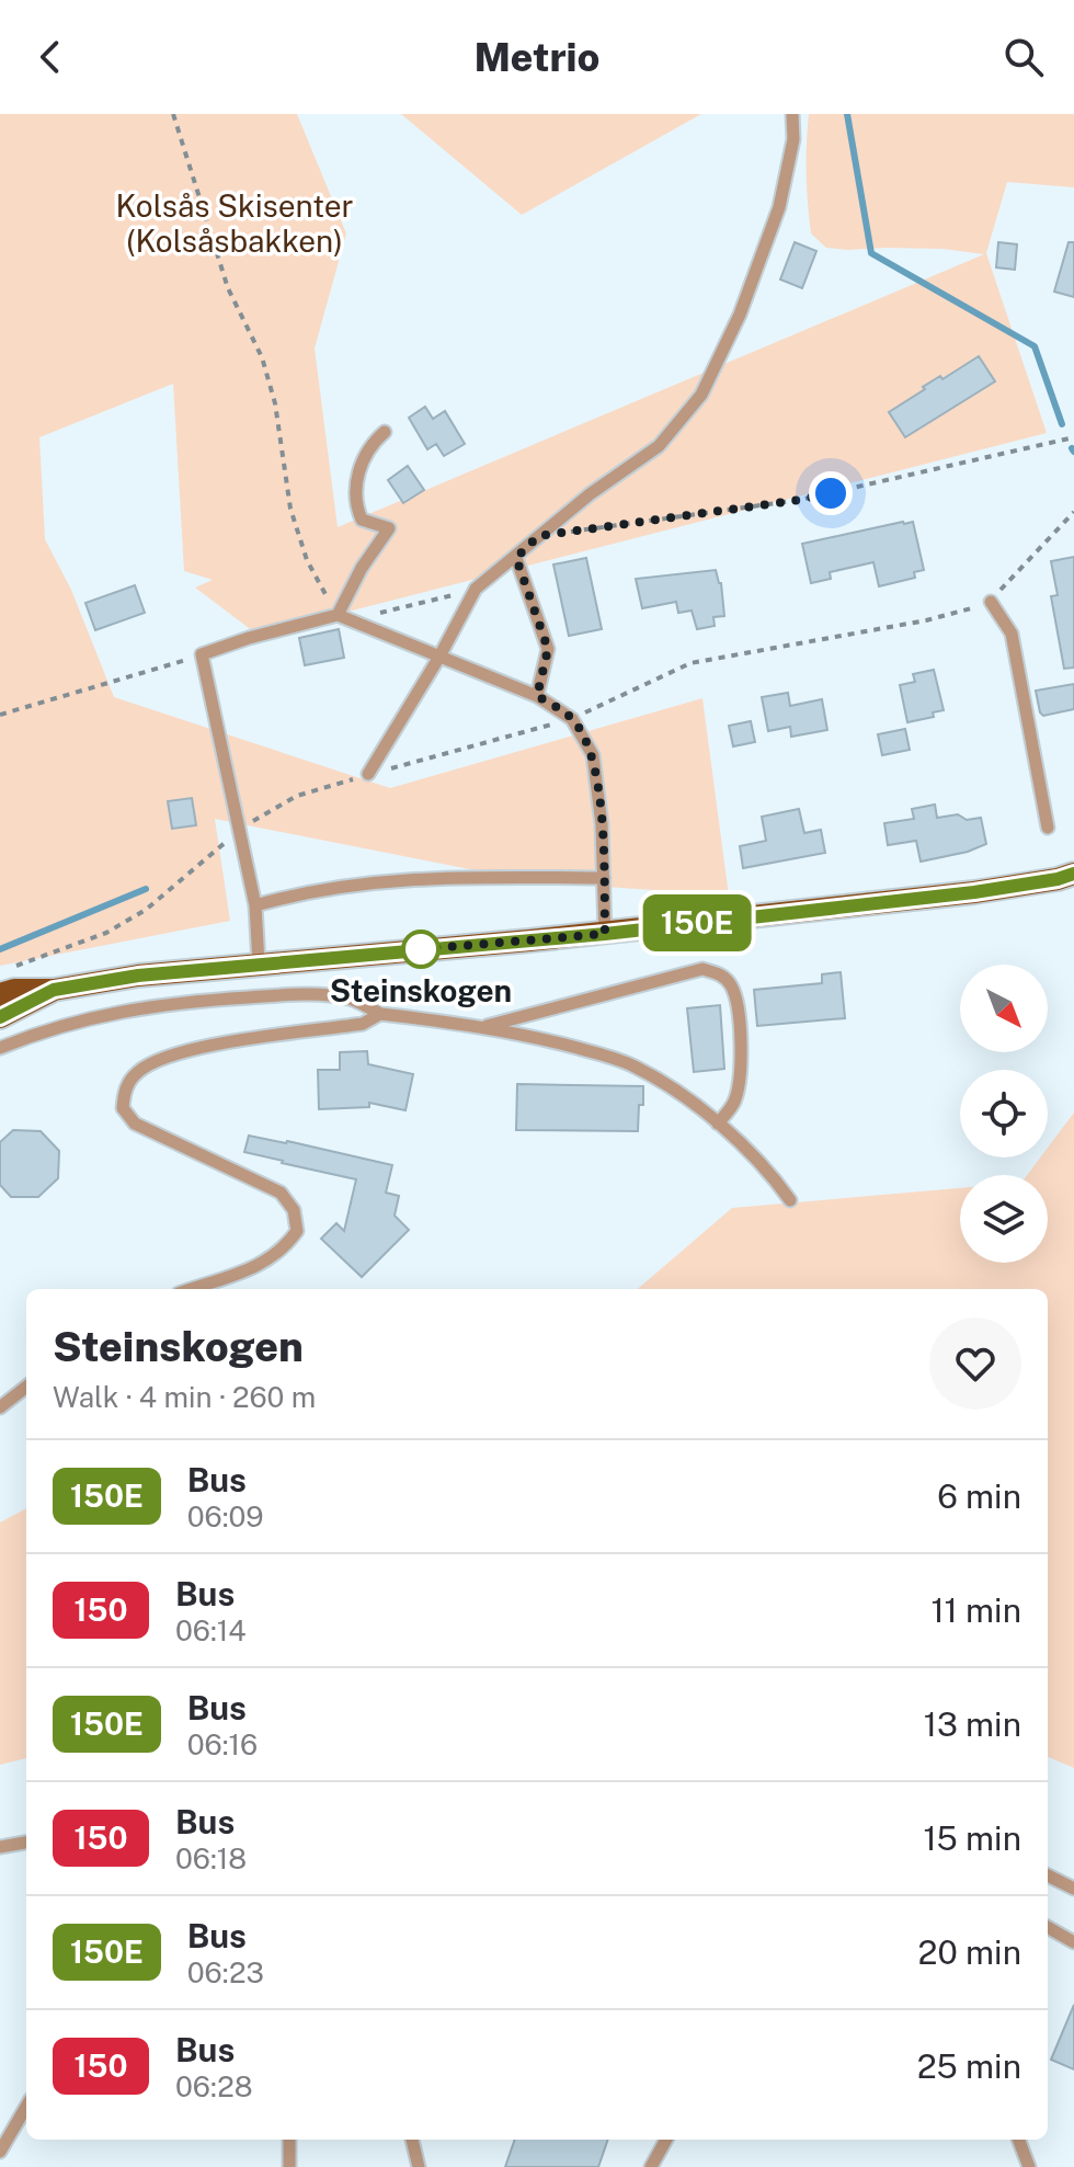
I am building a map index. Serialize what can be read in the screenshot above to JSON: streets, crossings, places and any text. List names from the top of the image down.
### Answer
{
  "parks": ["Kolsås Skisenter (Kolsåsbakken)"],
  "places": ["Steinskogen"],
  "lines": ["bus line 150E"],
  "north": "bottom right",
  "page": {
    "header": "Metrio",
    "on_map": "150E",
    "heading": ["Steinskogen", "Walk · 4 min · 260 m"],
    "list": [
      {
        "mark": "150E",
        "name": "Bus",
        "note": "06:09",
        "value": "6 min"
      },
      {
        "mark": "150",
        "name": "Bus",
        "note": "06:14",
        "value": "11 min"
      },
      {
        "mark": "150E",
        "name": "Bus",
        "note": "06:16",
        "value": "13 min"
      },
      {
        "mark": "150",
        "name": "Bus",
        "note": "06:18",
        "value": "15 min"
      },
      {
        "mark": "150E",
        "name": "Bus",
        "note": "06:23",
        "value": "20 min"
      },
      {
        "mark": "150",
        "name": "Bus",
        "note": "06:28",
        "value": "25 min"
      }
    ]
  }
}
